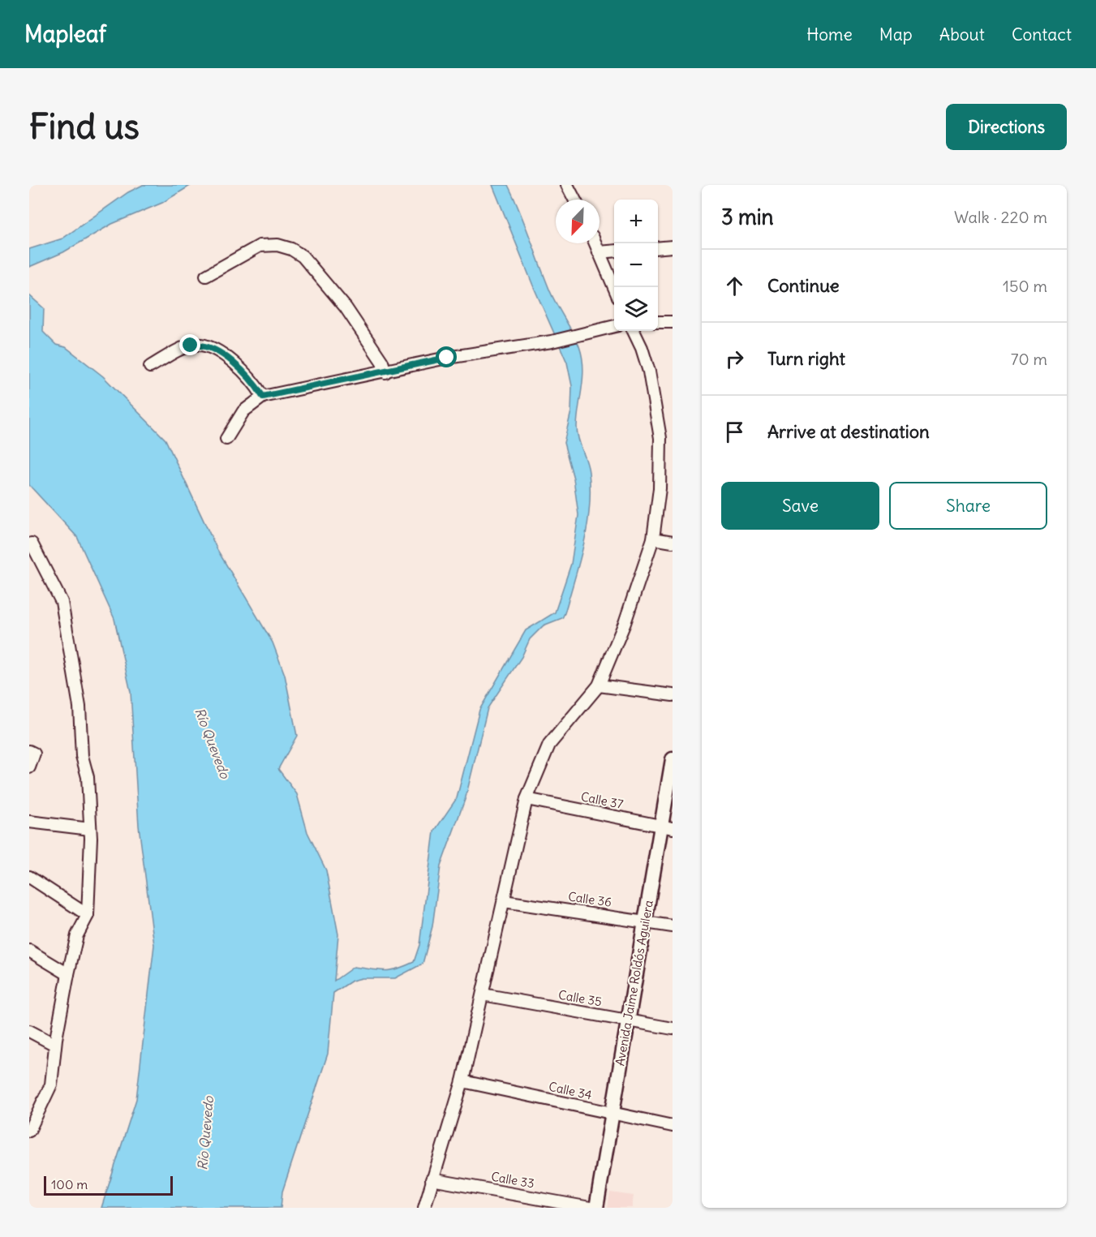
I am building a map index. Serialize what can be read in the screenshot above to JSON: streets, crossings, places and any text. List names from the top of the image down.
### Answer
{
  "streets": {
    "main road": ["Avenida Jaime Roldós Aguilera"],
    "street": [
      "Calle 37",
      "Calle 36",
      "Calle 35",
      "Calle 34",
      "Calle 33"
    ]
  },
  "crossings": [
    ["Calle 37", "Avenida Jaime Roldós Aguilera"],
    ["Calle 36", "Avenida Jaime Roldós Aguilera"],
    ["Avenida Jaime Roldós Aguilera", "Calle 35"],
    ["Avenida Jaime Roldós Aguilera", "Calle 34"]
  ],
  "water": ["Río Quevedo"],
  "scale_bar": "100 m",
  "north": "bottom left",
  "page": {
    "header": "Mapleaf",
    "nav": [
      "Home",
      "Map",
      "About",
      "Contact"
    ],
    "buttons": [
      "Directions",
      ["Save", "Share"]
    ],
    "title": "Find us",
    "heading": ["3 min", "Walk · 220 m"],
    "map_buttons": ["+", "−"],
    "list": [
      ["Continue", "150 m"],
      ["Turn right", "70 m"],
      "Arrive at destination"
    ],
    "scale": "100 m"
  }
}
